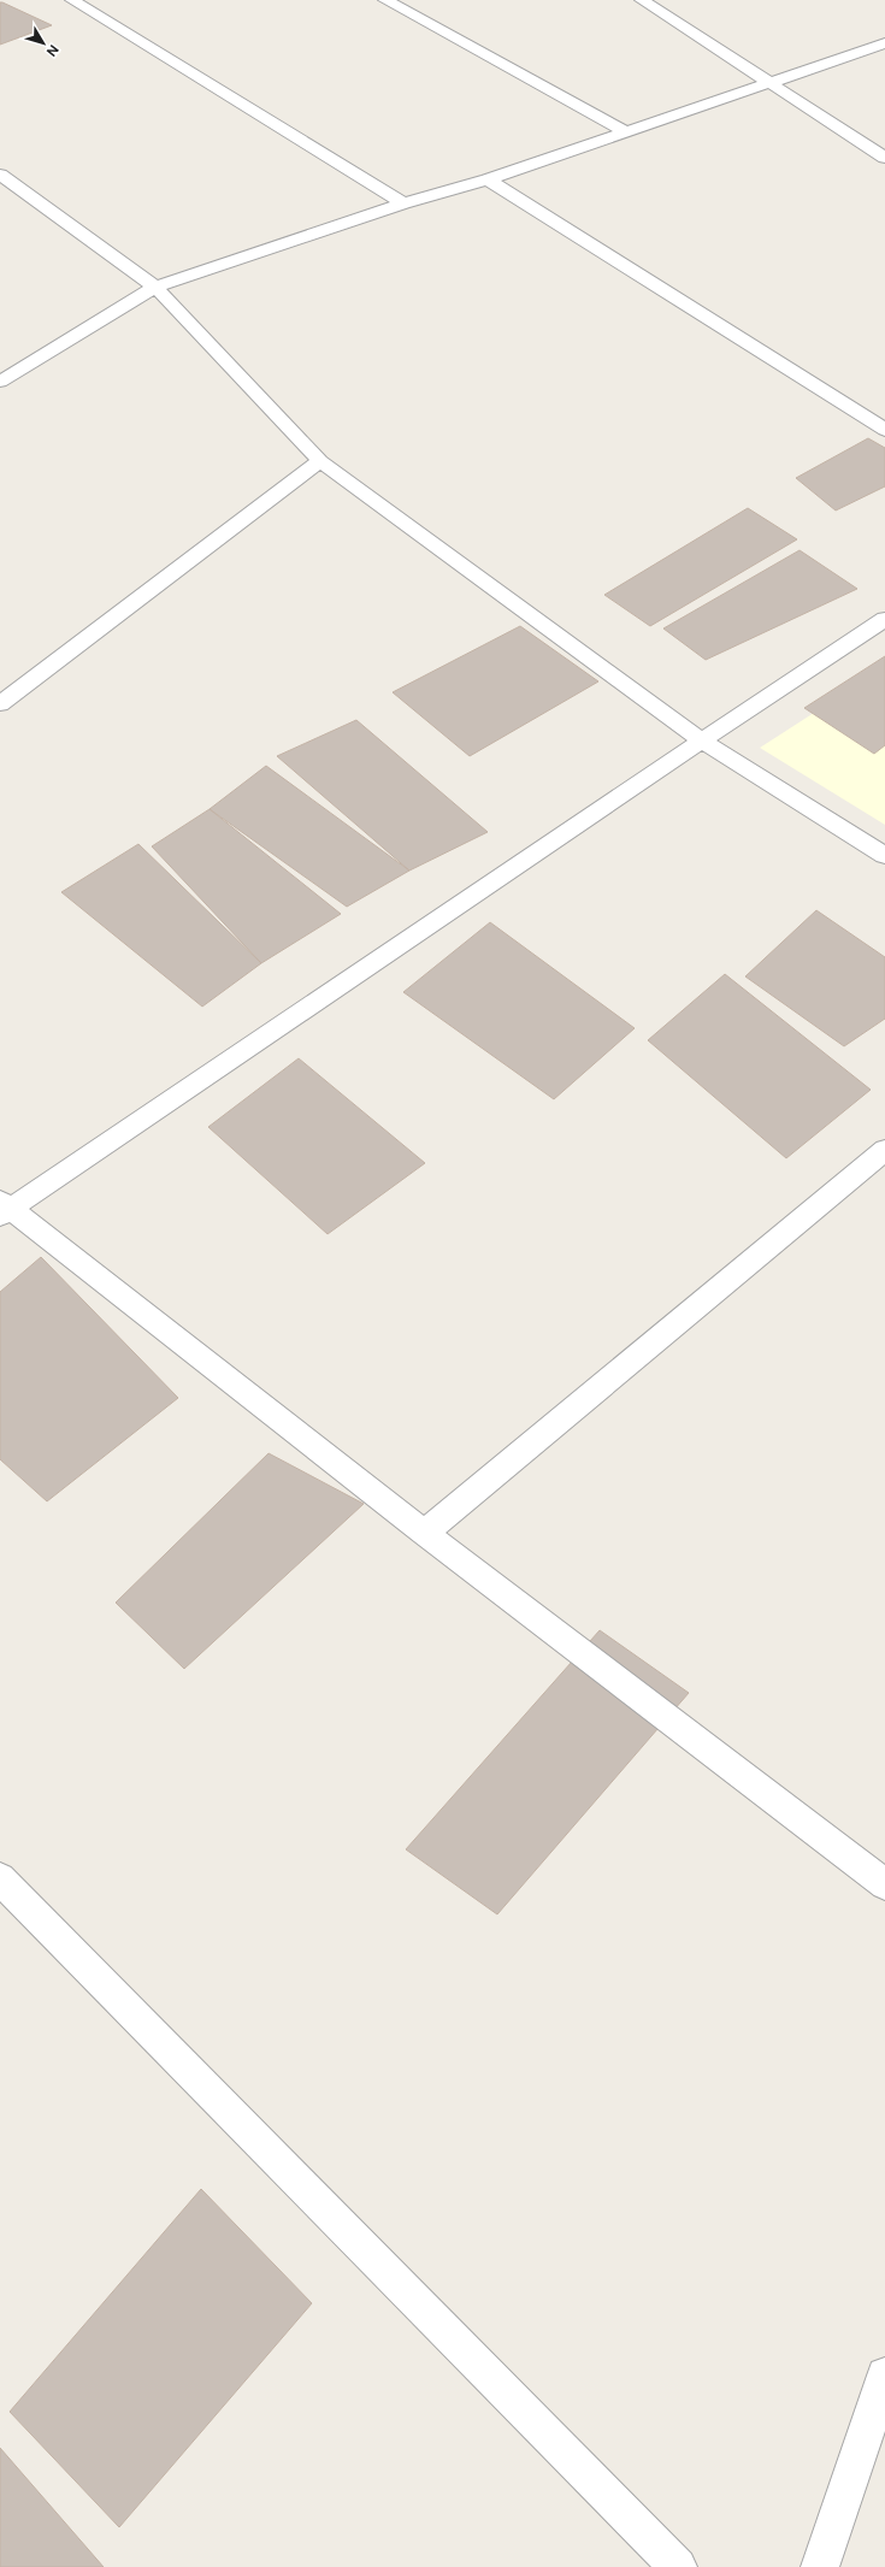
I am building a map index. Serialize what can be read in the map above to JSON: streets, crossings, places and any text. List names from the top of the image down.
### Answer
{
  "north": "bottom right"
}
